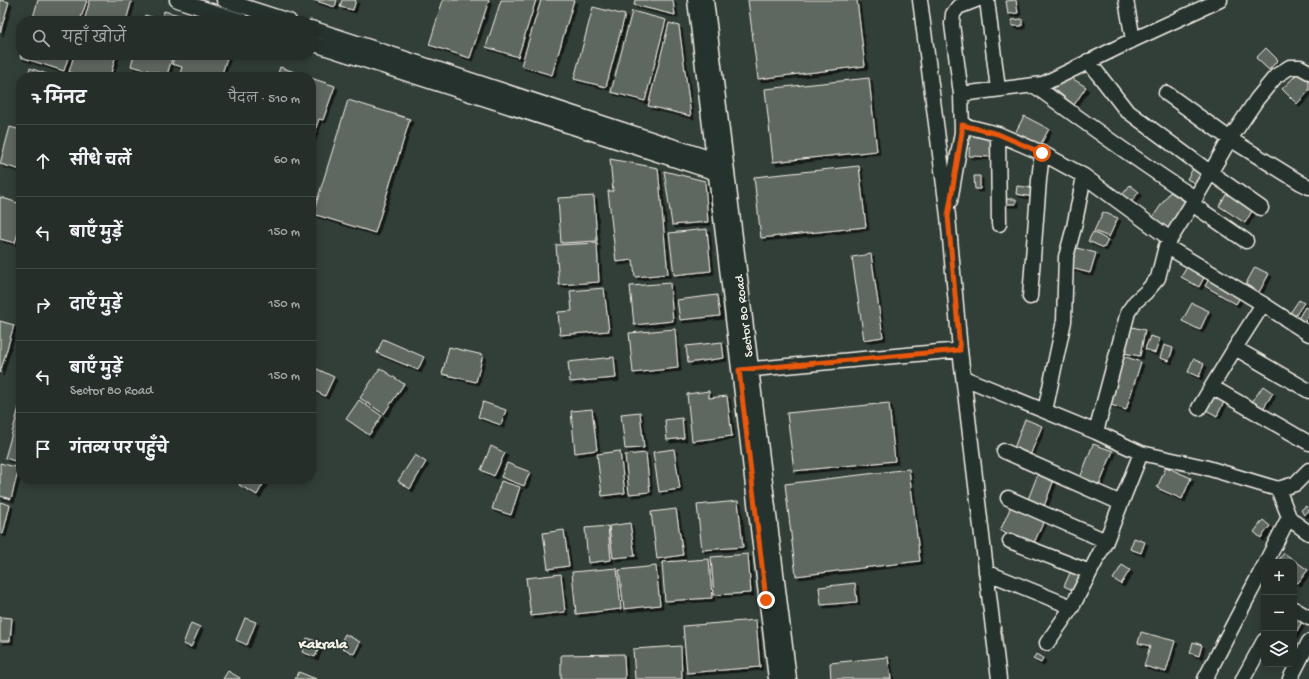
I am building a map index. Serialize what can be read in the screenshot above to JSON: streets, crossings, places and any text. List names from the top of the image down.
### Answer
{
  "streets": {
    "street": ["Sector 80 Road"]
  },
  "districts": ["Kakrala"],
  "page": {
    "search": "यहाँ खोजें",
    "heading": ["7 मिनट", "पैदल · 510 m"],
    "list": [
      ["सीधे चलें", "60 m"],
      ["बाएँ मुड़ें", "150 m"],
      ["दाएँ मुड़ें", "150 m"],
      ["बाएँ मुड़ें", "Sector 80 Road", "150 m"],
      "गंतव्य पर पहुँचे"
    ],
    "map_buttons": ["+", "−"]
  }
}
